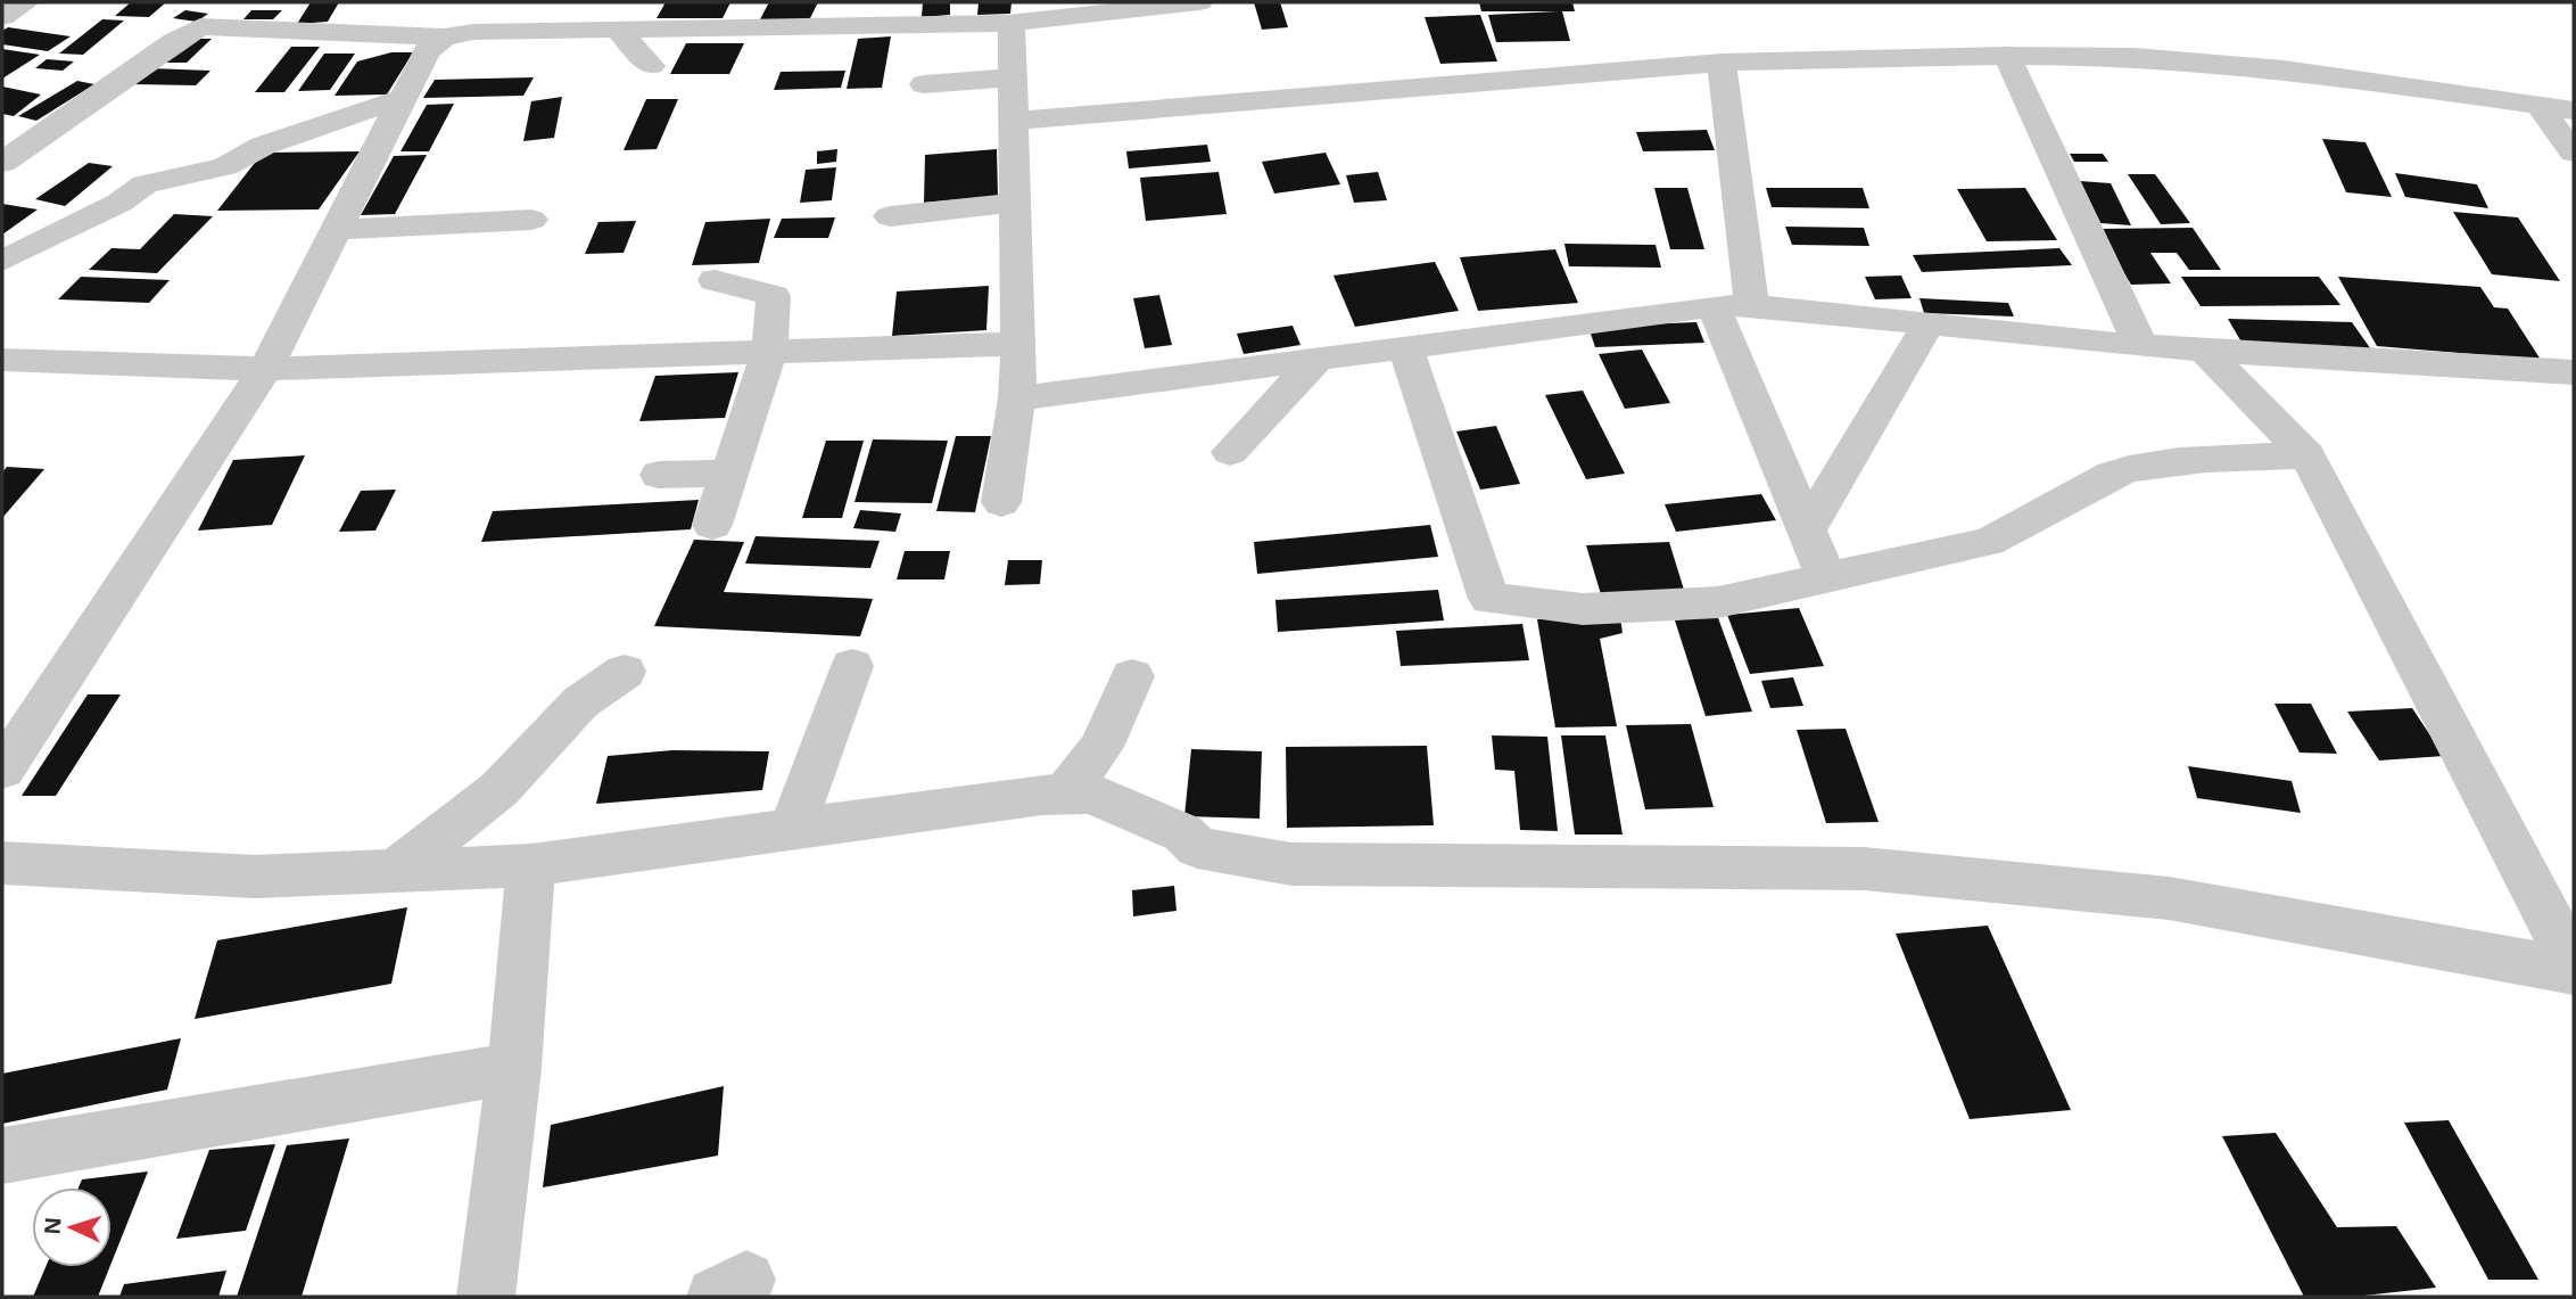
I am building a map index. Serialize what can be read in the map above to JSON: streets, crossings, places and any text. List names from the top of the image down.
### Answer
{
  "north": "left"
}
